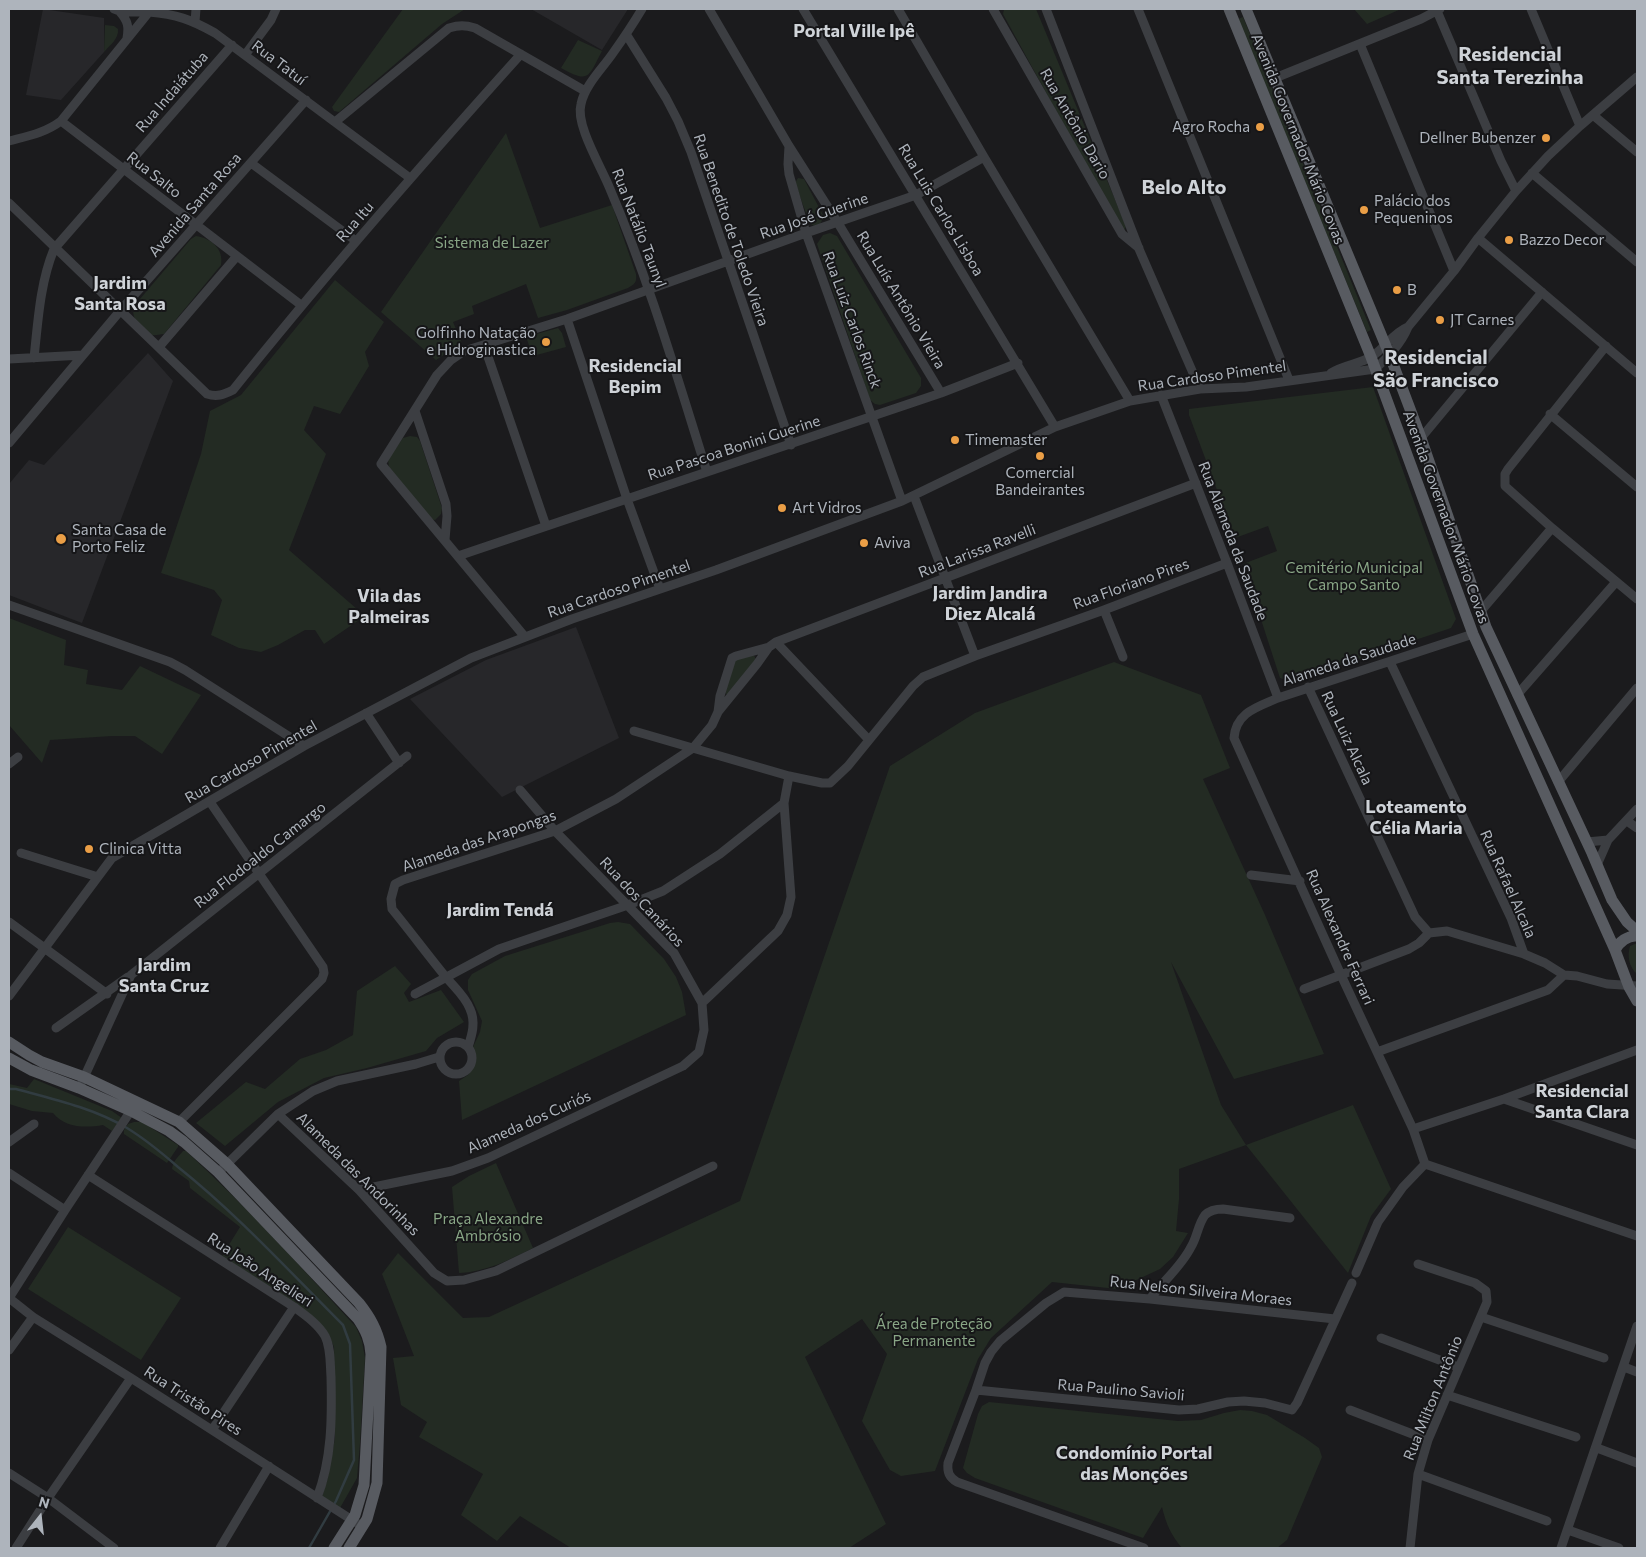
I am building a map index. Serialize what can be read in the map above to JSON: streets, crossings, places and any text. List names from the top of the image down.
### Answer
{
  "streets": {
    "main road": ["Avenida Governador Mário Covas"],
    "street": [
      "Rua Tatuí",
      "Rua Indaiátuba",
      "Rua Antônio Dario",
      "Rua Salto",
      "Avenida Santa Rosa",
      "Rua Luis Carlos Lisboa",
      "Rua José Guerine",
      "Rua Itu",
      "Rua Natálio Taunyl",
      "Rua Benedito de Toledo Vieira",
      "Rua Luís Antônio Vieira",
      "Rua Luiz Carlos Rinck",
      "Rua Cardoso Pimentel",
      "Rua Pascoa Bonini Guerine",
      "Rua Alameda da Saudade",
      "Rua Larissa Ravelli",
      "Rua Floriano Pires",
      "Alameda da Saudade",
      "Rua Luiz Alcala",
      "Alameda das Arapongas",
      "Rua Flodoaldo Camargo",
      "Rua Rafael Alcala",
      "Rua dos Canários",
      "Rua Alexandre Ferrari",
      "Alameda dos Curiós",
      "Alameda das Andorinhas",
      "Rua João Angelieri",
      "Rua Nelson Silveira Moraes",
      "Rua Paulino Savioli",
      "Rua Milton Antônio",
      "Rua Tristão Pires"
    ]
  },
  "crossings": [
    ["Rua Tatuí", "Rua Indaiátuba"],
    ["Rua Tatuí", "Avenida Santa Rosa"],
    ["Rua Tatuí", "Rua Itu"],
    ["Rua Indaiátuba", "Rua Salto"],
    ["Avenida Governador Mário Covas", "Rua Cardoso Pimentel"],
    ["Avenida Governador Mário Covas", "Alameda da Saudade"],
    ["Rua Salto", "Avenida Santa Rosa"],
    ["Rua Salto", "Rua Itu"],
    ["Rua Luis Carlos Lisboa", "Rua José Guerine"],
    ["Rua Luis Carlos Lisboa", "Rua Cardoso Pimentel"],
    ["Rua Luis Carlos Lisboa", "Rua Pascoa Bonini Guerine"],
    ["Rua José Guerine", "Rua Natálio Taunyl"],
    ["Rua José Guerine", "Rua Benedito de Toledo Vieira"],
    ["Rua José Guerine", "Rua Luís Antônio Vieira"],
    ["Rua José Guerine", "Rua Luiz Carlos Rinck"],
    ["Rua Natálio Taunyl", "Rua Benedito de Toledo Vieira"],
    ["Rua Natálio Taunyl", "Rua Pascoa Bonini Guerine"],
    ["Rua Benedito de Toledo Vieira", "Rua Pascoa Bonini Guerine"],
    ["Rua Luís Antônio Vieira", "Rua Luiz Carlos Rinck"],
    ["Rua Luís Antônio Vieira", "Rua Pascoa Bonini Guerine"],
    ["Rua Luiz Carlos Rinck", "Rua Cardoso Pimentel"],
    ["Rua Luiz Carlos Rinck", "Rua Pascoa Bonini Guerine"],
    ["Rua Cardoso Pimentel", "Rua Alameda da Saudade"],
    ["Rua Alameda da Saudade", "Rua Larissa Ravelli"],
    ["Rua Alameda da Saudade", "Rua Floriano Pires"],
    ["Rua Alameda da Saudade", "Alameda da Saudade"],
    ["Rua Larissa Ravelli", "Alameda das Arapongas"],
    ["Alameda da Saudade", "Rua Luiz Alcala"],
    ["Alameda da Saudade", "Rua Rafael Alcala"],
    ["Alameda da Saudade", "Rua Alexandre Ferrari"],
    ["Alameda das Arapongas", "Rua dos Canários"],
    ["Rua dos Canários", "Alameda dos Curiós"],
    ["Alameda dos Curiós", "Alameda das Andorinhas"],
    ["Rua João Angelieri", "Rua Tristão Pires"],
    ["Rua Nelson Silveira Moraes", "Rua Paulino Savioli"]
  ],
  "districts": [
    "Portal Ville Ipê",
    "Residencial Santa Terezinha",
    "Belo Alto",
    "Jardim Santa Rosa",
    "Residencial São Francisco",
    "Residencial Bepim",
    "Jardim Jandira Diez Alcalá",
    "Vila das Palmeiras",
    "Loteamento Célia Maria",
    "Jardim Tendá",
    "Jardim Santa Cruz",
    "Residencial Santa Clara",
    "Condomínio Portal das Monções"
  ],
  "parks": [
    "Sistema de Lazer",
    "Cemitério Municipal Campo Santo",
    "Praça Alexandre Ambrósio",
    "Área de Proteção Permanente"
  ],
  "places": [
    "Agro Rocha",
    "Dellner Bubenzer",
    "Palácio dos Pequeninos",
    "Bazzo Decor",
    "B",
    "JT Carnes",
    "Golfinho Natação e Hidroginastica",
    "Timemaster",
    "Comercial Bandeirantes",
    "Art Vidros",
    "Santa Casa de Porto Feliz",
    "Aviva",
    "Clinica Vitta"
  ],
  "north": "top"
}
